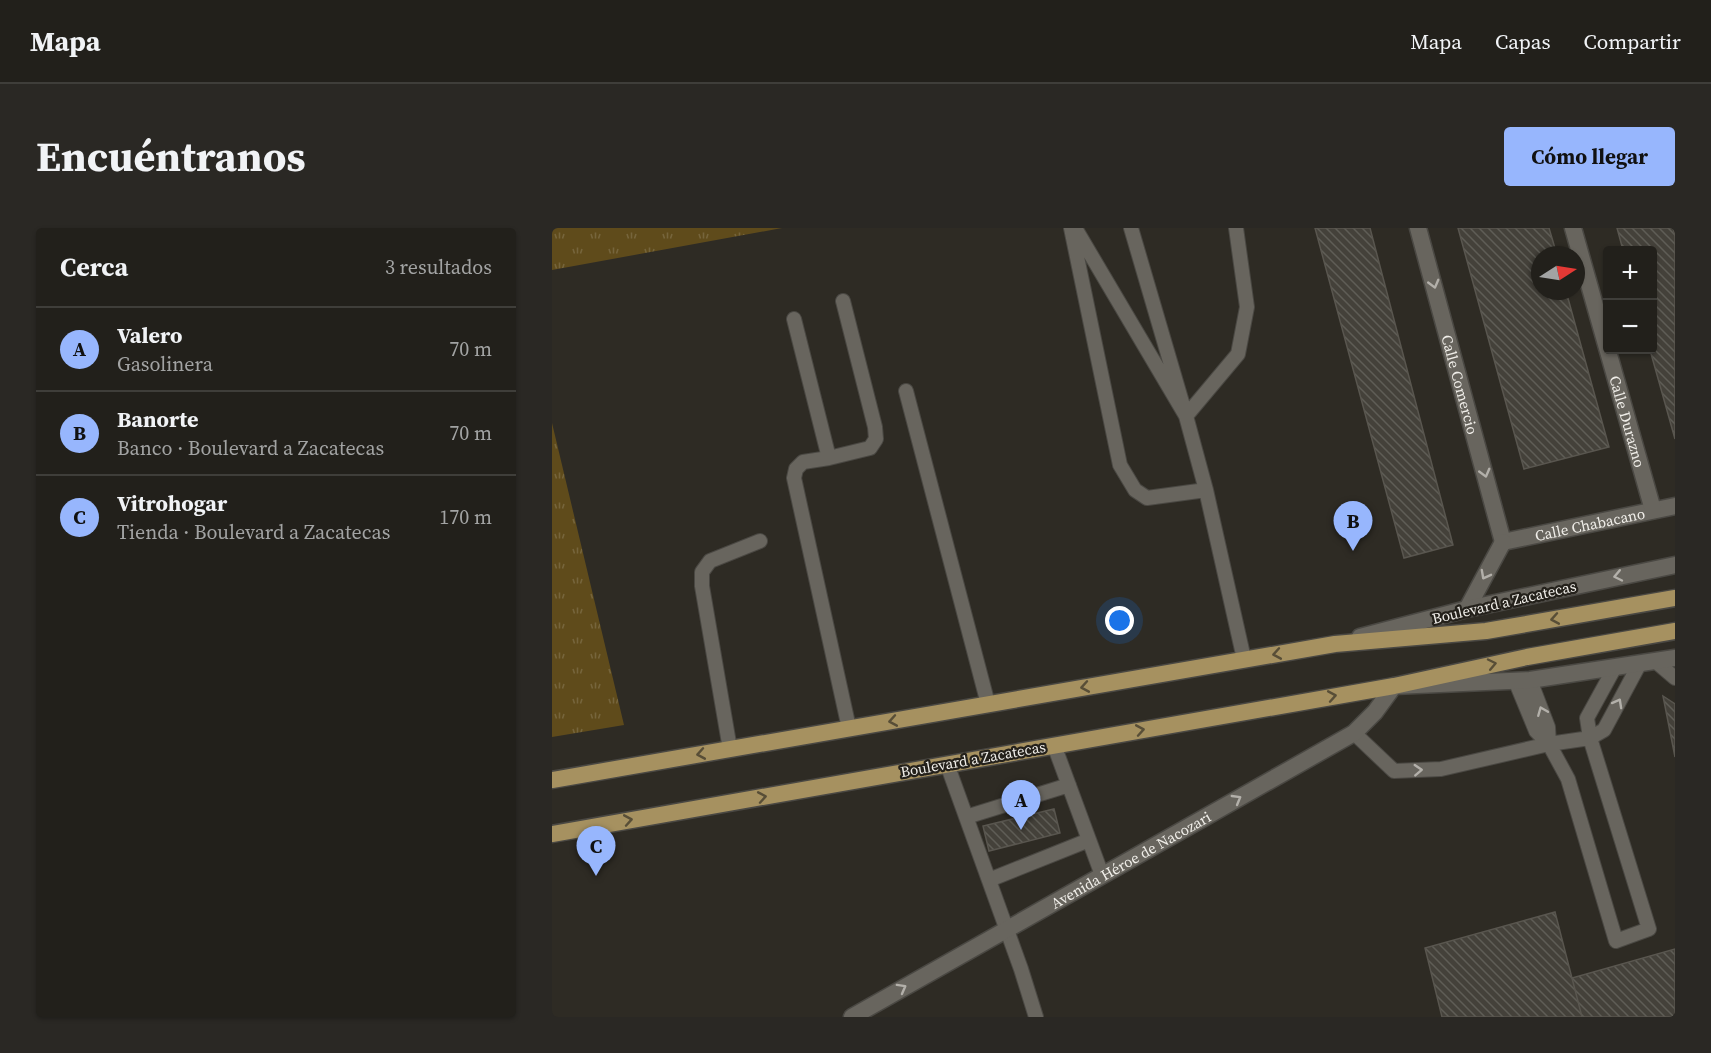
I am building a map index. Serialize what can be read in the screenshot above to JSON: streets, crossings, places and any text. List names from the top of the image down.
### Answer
{
  "streets": {
    "main road": [
      "Calle Comercio",
      "Calle Durazno",
      "Calle Chabacano",
      "Boulevard a Zacatecas",
      "Avenida Héroe de Nacozari"
    ]
  },
  "crossings": [
    ["Calle Comercio", "Calle Chabacano"],
    ["Calle Durazno", "Calle Chabacano"],
    ["Boulevard a Zacatecas", "Avenida Héroe de Nacozari"]
  ],
  "one_way": ["Calle Comercio", "Avenida Héroe de Nacozari"],
  "north": "right",
  "page": {
    "header": "Mapa",
    "nav": ["Mapa", "Capas", "Compartir"],
    "title": "Encuéntranos",
    "buttons": "Cómo llegar",
    "heading": ["Cerca", "3 resultados"],
    "map_buttons": ["+", "−"],
    "list": [
      {
        "mark": "A",
        "name": "Valero",
        "note": "Gasolinera",
        "value": "70 m"
      },
      {
        "mark": "B",
        "name": "Banorte",
        "note": "Banco · Boulevard a Zacatecas",
        "value": "70 m"
      },
      {
        "mark": "C",
        "name": "Vitrohogar",
        "note": "Tienda · Boulevard a Zacatecas",
        "value": "170 m"
      }
    ],
    "pins": ["B", "A", "C"]
  }
}
